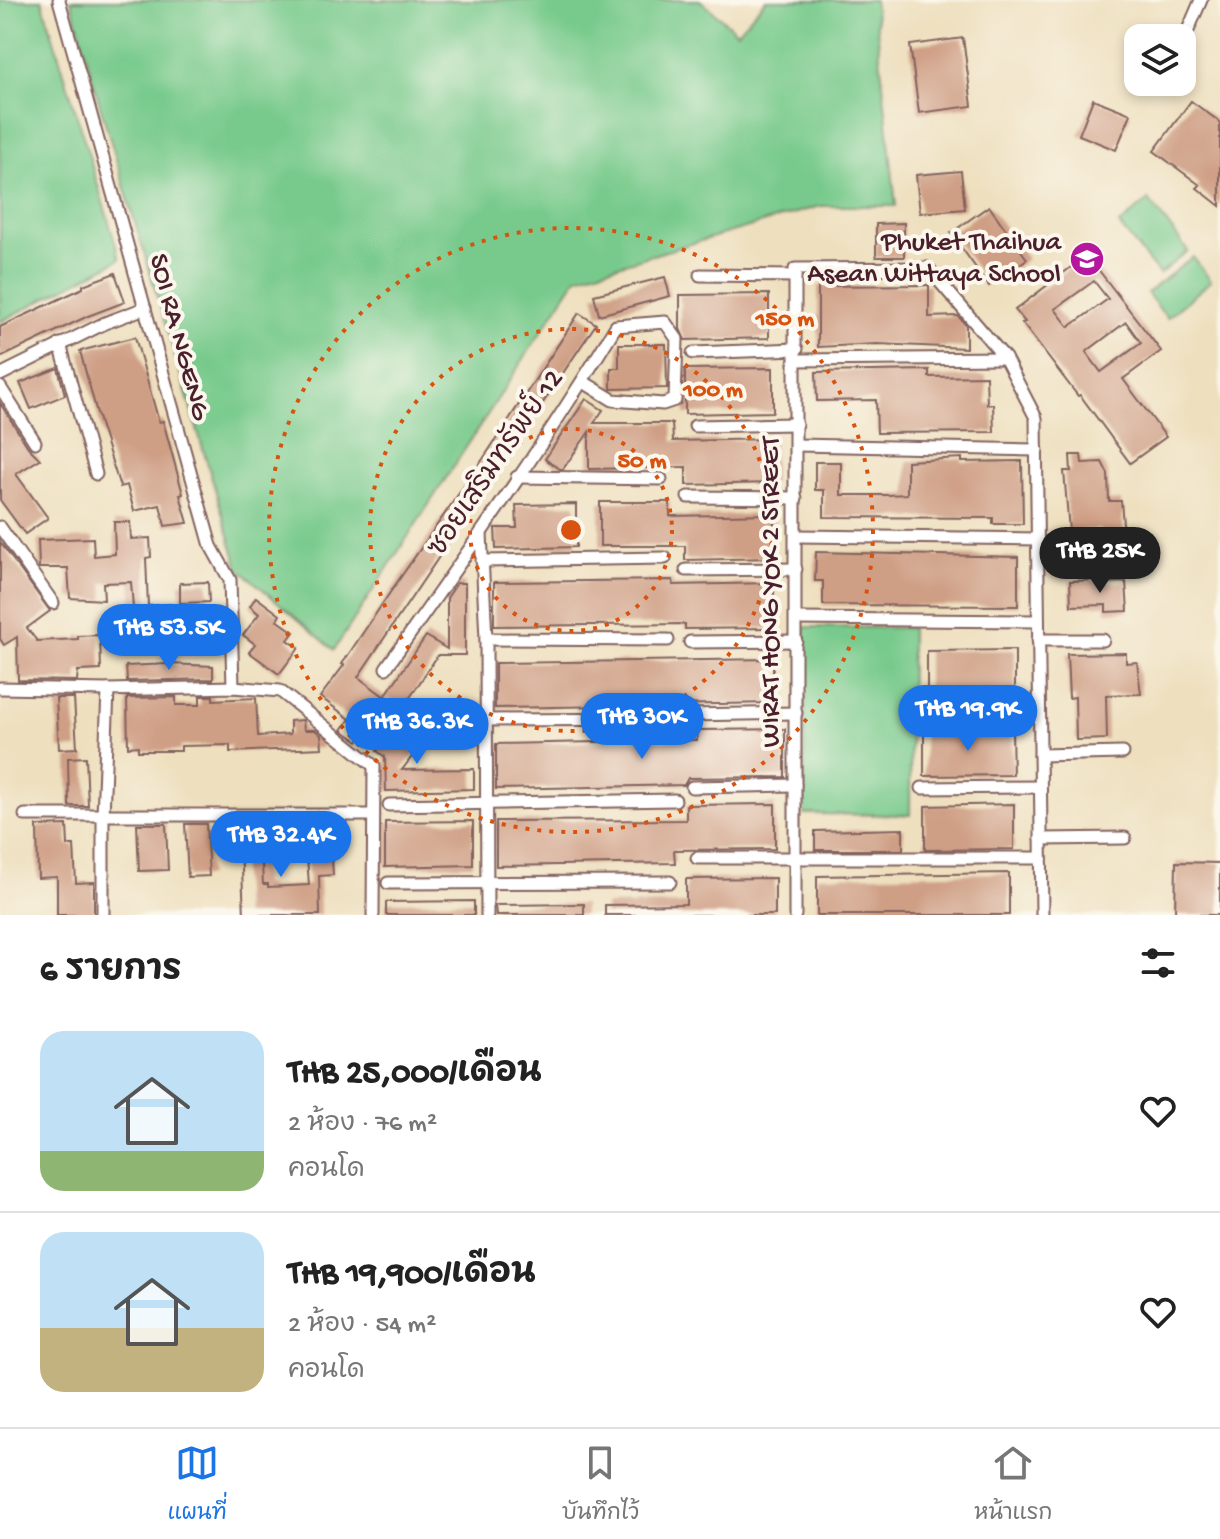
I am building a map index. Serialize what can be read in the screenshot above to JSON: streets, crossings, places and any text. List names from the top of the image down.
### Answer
{
  "streets": {
    "street": ["SOI RA NGENG", "ซอยเสริมทรัพย์ 12", "WIRAT HONG YOK 2 STREET"]
  },
  "places": {
    "school or university": ["Phuket Thaihua Asean Wittaya School"]
  },
  "page": {
    "price": [
      "THB 25K",
      "THB 53.5K",
      "THB 19.9K",
      "THB 30K",
      "THB 36.3K",
      "THB 32.4K"
    ],
    "heading": "6 รายการ",
    "list": [
      {
        "name": "THB 25,000/เดือน",
        "note": "2 ห้อง · 76 m² · คอนโด"
      },
      {
        "name": "THB 19,900/เดือน",
        "note": "2 ห้อง · 54 m² · คอนโด"
      }
    ],
    "tabs": ["แผนที่", "บันทึกไว้", "หน้าแรก"]
  },
  "rings": ["150 m", "100 m", "50 m"]
}
